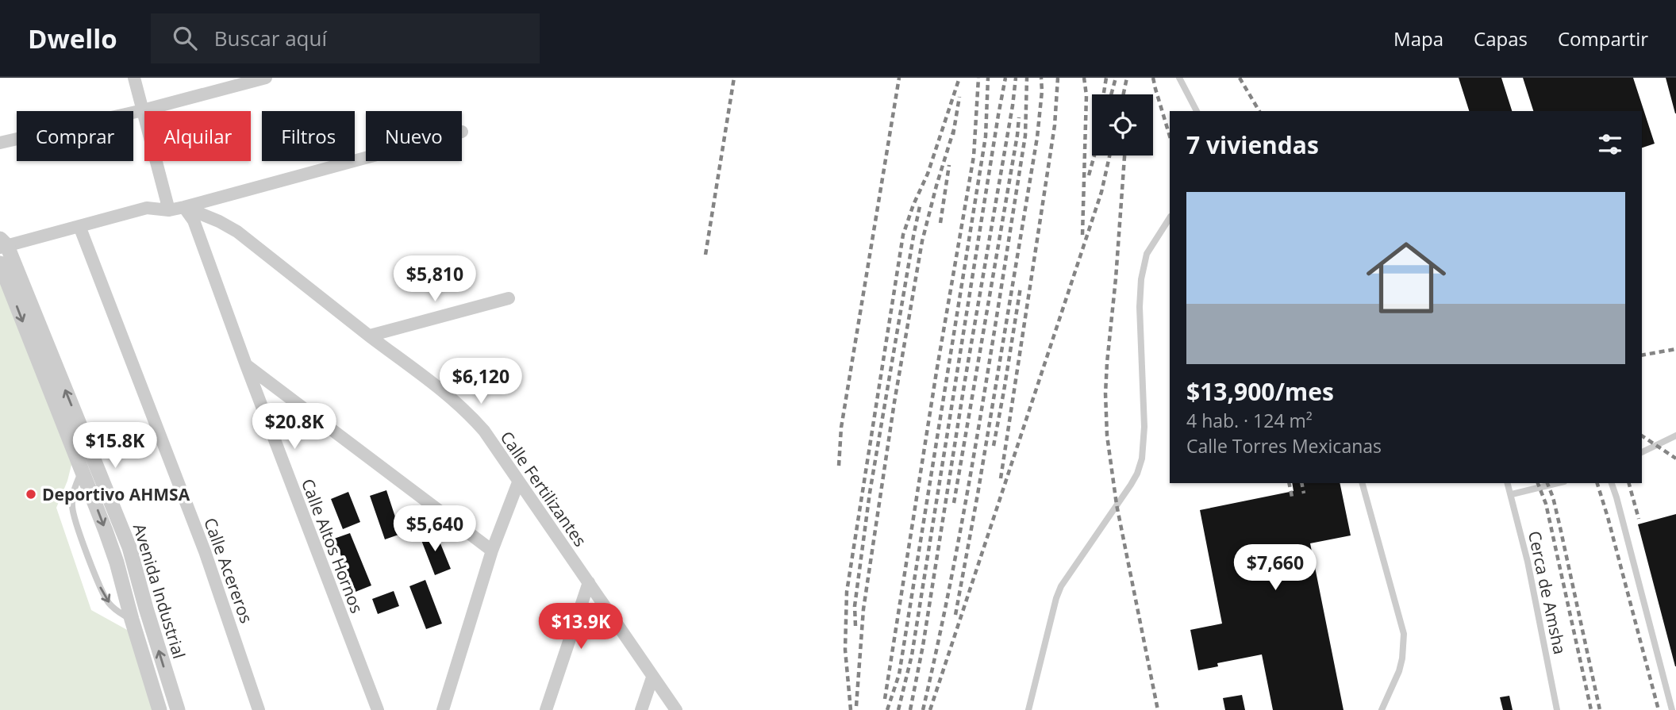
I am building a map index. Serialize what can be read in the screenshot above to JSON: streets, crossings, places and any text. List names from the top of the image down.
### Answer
{
  "streets": {
    "street": [
      "Calle Fertilizantes",
      "Calle Altos Hornos",
      "Calle Acereros",
      "Avenida Industrial"
    ],
    "lane": ["Cerca de Amsha"]
  },
  "crossings": [
    ["Calle Fertilizantes", "Calle Altos Hornos"]
  ],
  "places": ["Deportivo AHMSA"],
  "page": {
    "header": "Dwello",
    "search": "Buscar aquí",
    "nav": ["Mapa", "Capas", "Compartir"],
    "chip": [
      "Comprar",
      "Alquilar",
      "Filtros",
      "Nuevo"
    ],
    "heading": "7 viviendas",
    "list": [
      {
        "name": "$13,900/mes",
        "note": "4 hab. · 124 m² · Calle Torres Mexicanas"
      }
    ],
    "price": [
      "$5,810",
      "$6,120",
      "$20.8K",
      "$15.8K",
      "$5,640",
      "$7,660",
      "$13.9K"
    ]
  }
}
